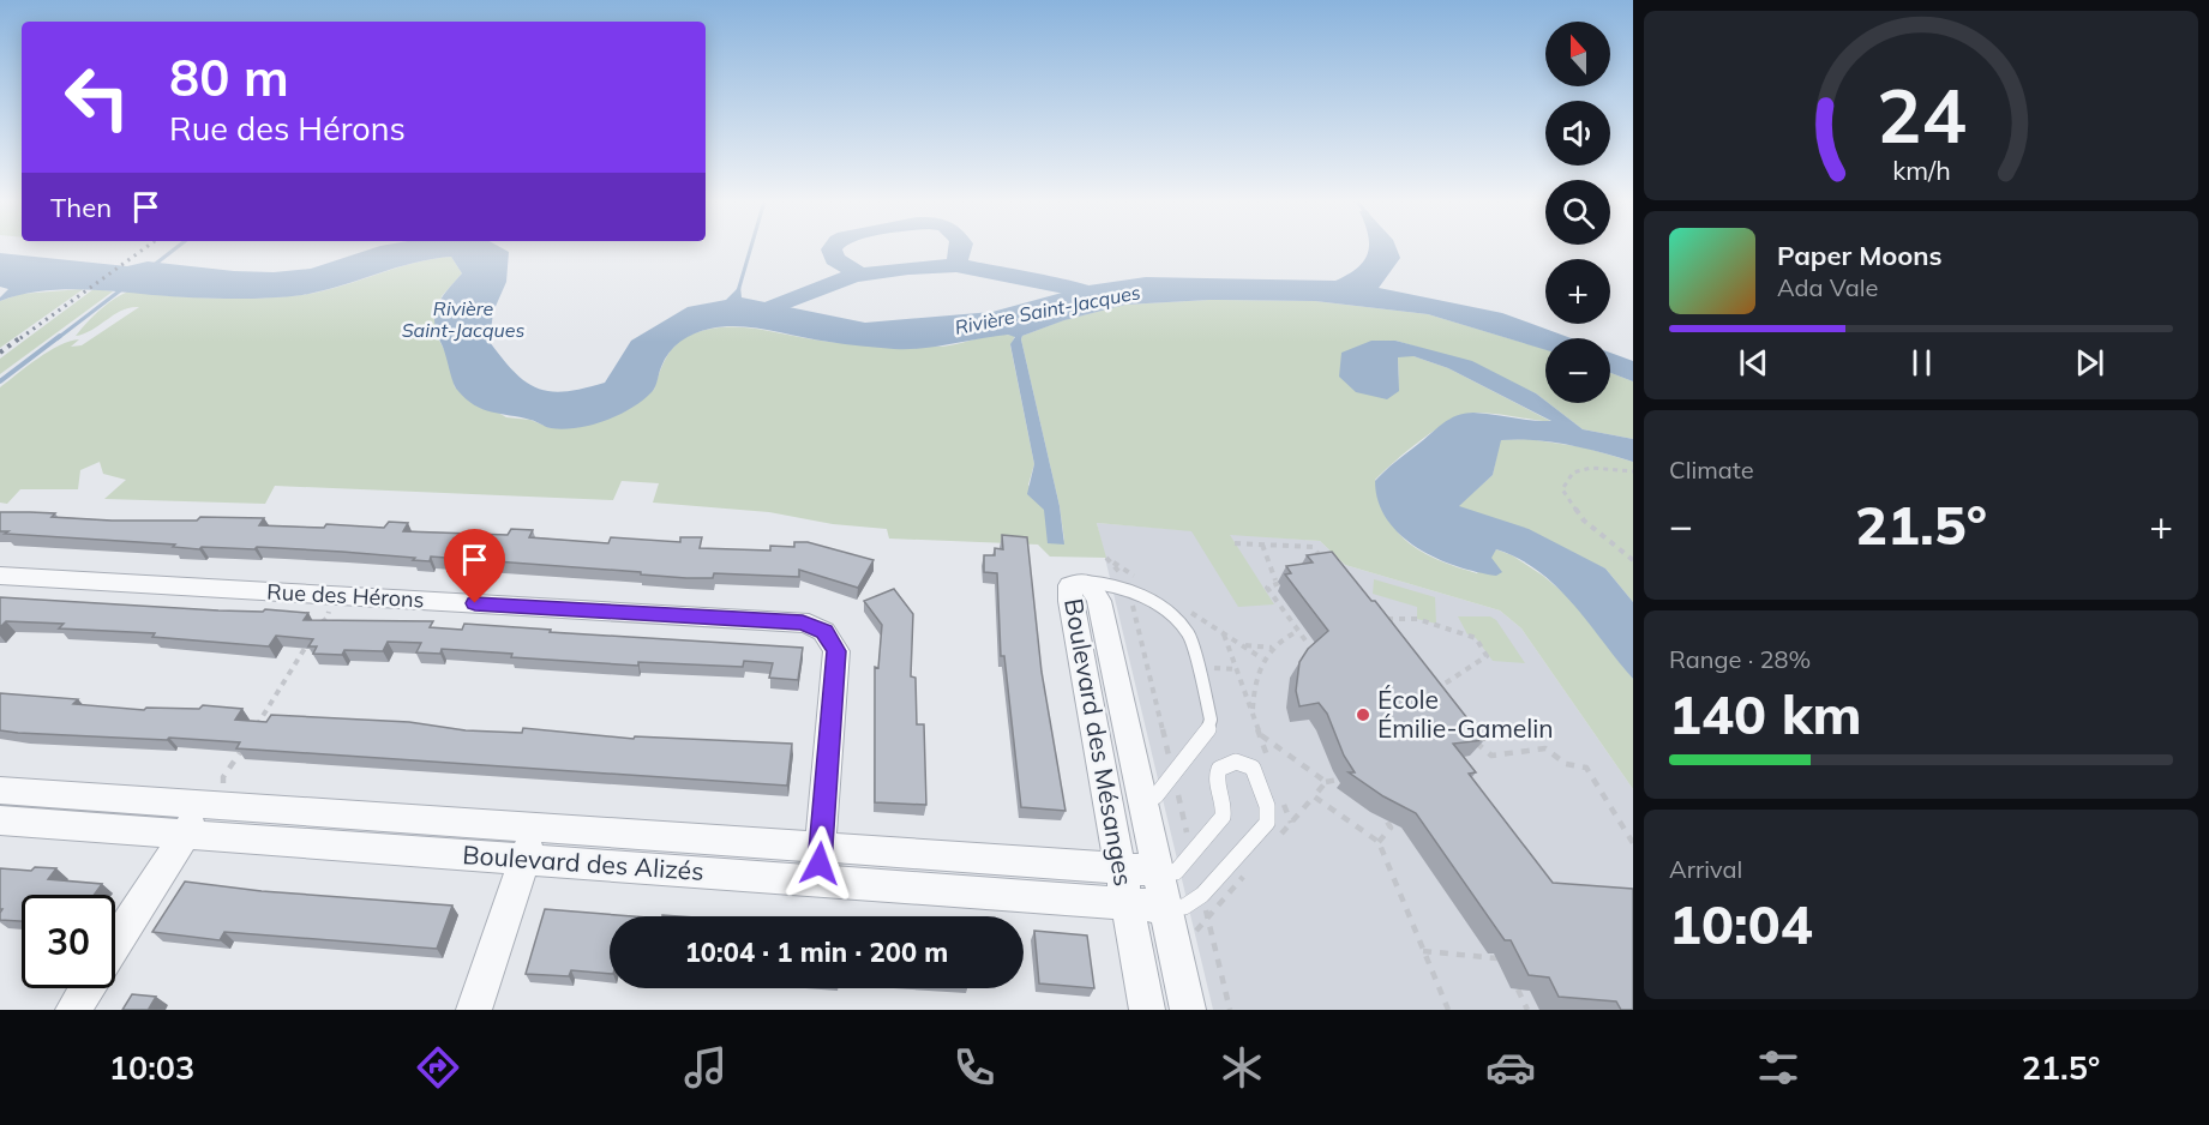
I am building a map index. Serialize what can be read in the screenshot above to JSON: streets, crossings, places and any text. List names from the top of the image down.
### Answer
{
  "streets": {
    "street": ["Rue des Hérons", "Boulevard des Mésanges", "Boulevard des Alizés"]
  },
  "crossings": [
    ["Rue des Hérons", "Boulevard des Alizés"],
    ["Boulevard des Mésanges", "Boulevard des Alizés"]
  ],
  "water": ["Rivière Saint-Jacques"],
  "places": ["École Émilie-Gamelin"],
  "north": "top",
  "page": {
    "map_buttons": ["+", "−"],
    "turn": ["80 m", "Rue des Hérons"],
    "then": "Then",
    "song": ["Paper Moons", "Ada Vale"],
    "tile": [
      "Climate",
      ["Range · 28%", "140 km"],
      ["Arrival", "10:04"]
    ],
    "heat": ["−", "21.5°", "+"],
    "limit": "30",
    "trip": "10:04 · 1 min · 200 m",
    "tabs": ["10:03", "21.5°"],
    "gauge": ["24", "km/h"]
  }
}
